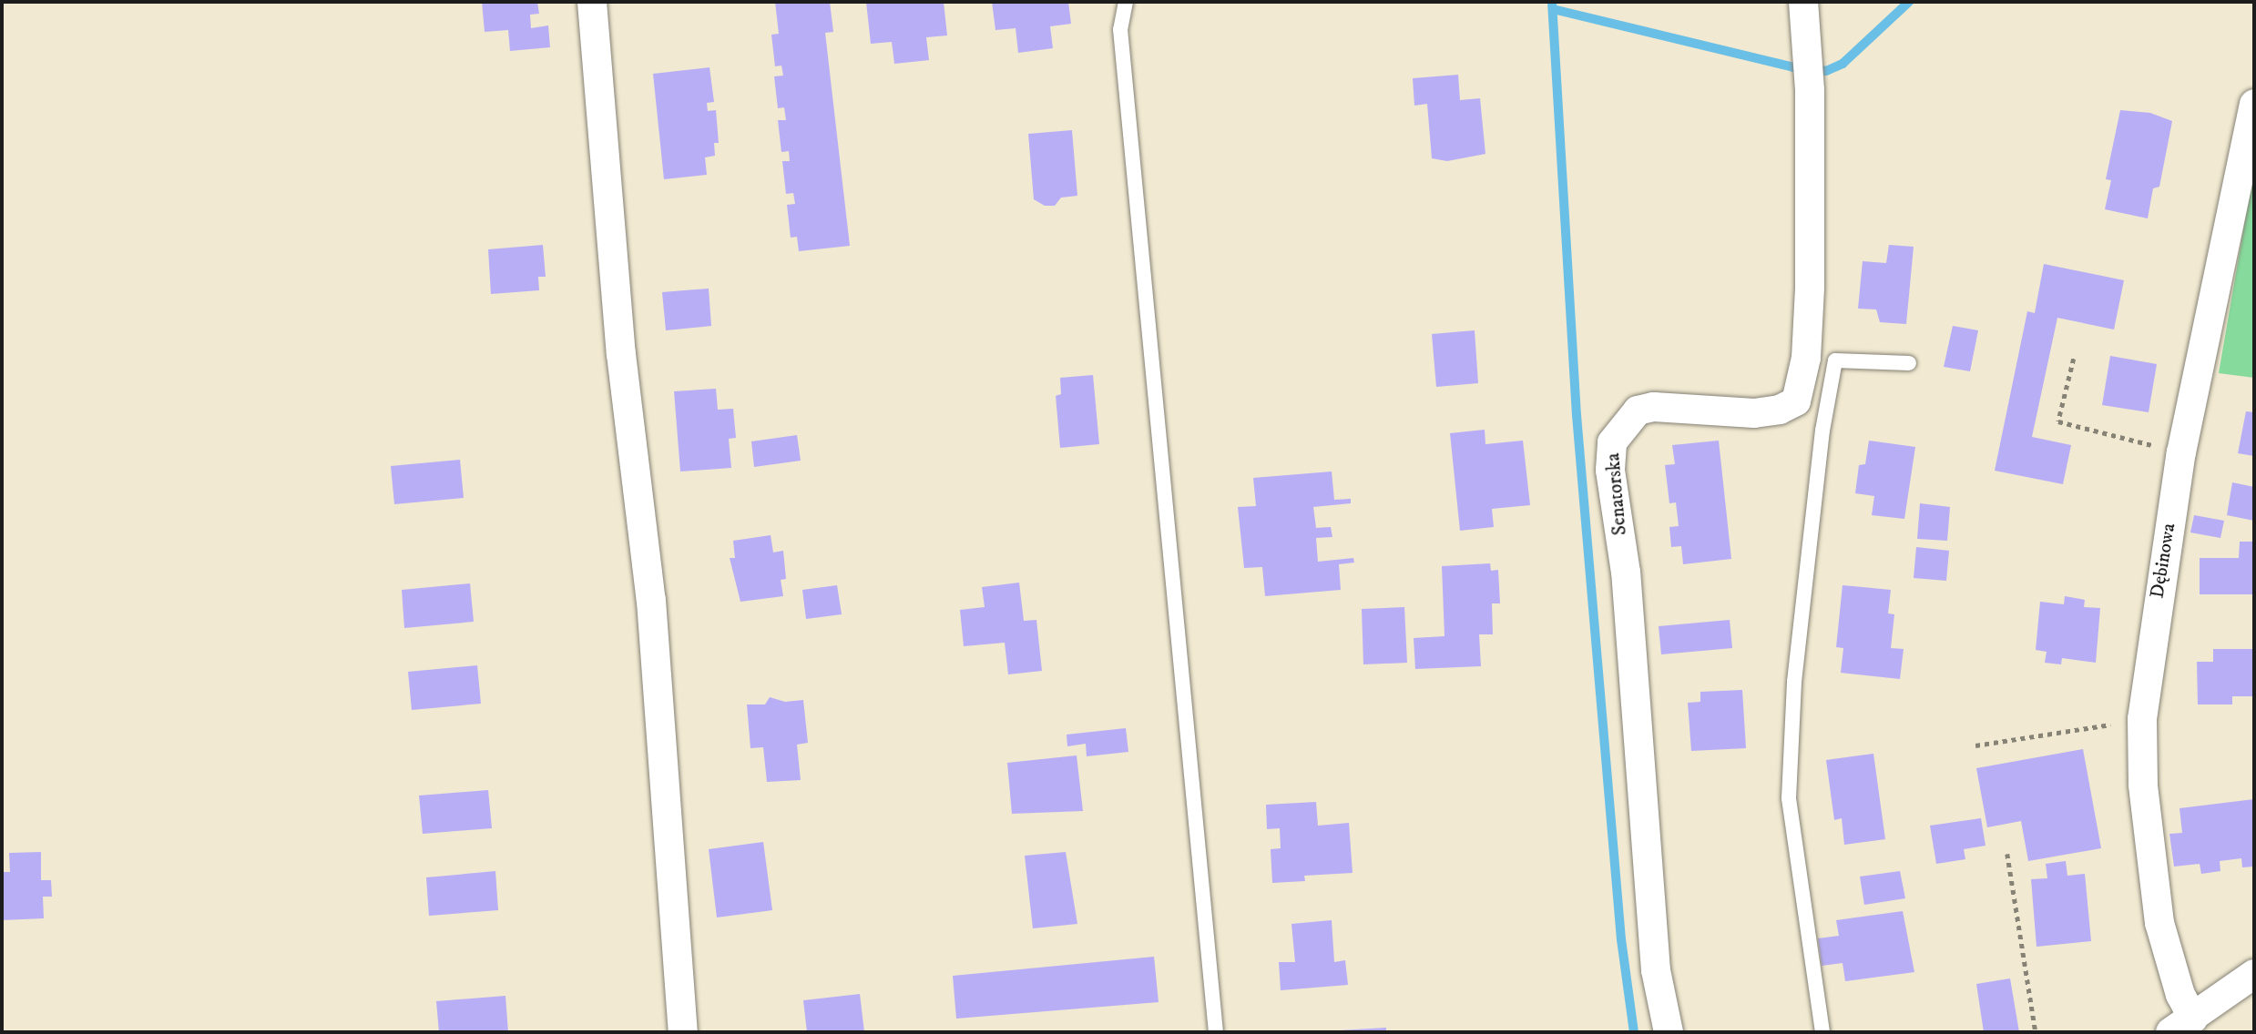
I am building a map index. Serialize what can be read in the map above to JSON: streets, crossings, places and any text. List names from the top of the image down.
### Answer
{
  "streets": {
    "street": ["Senatorska", "Dębinowa"]
  }
}
